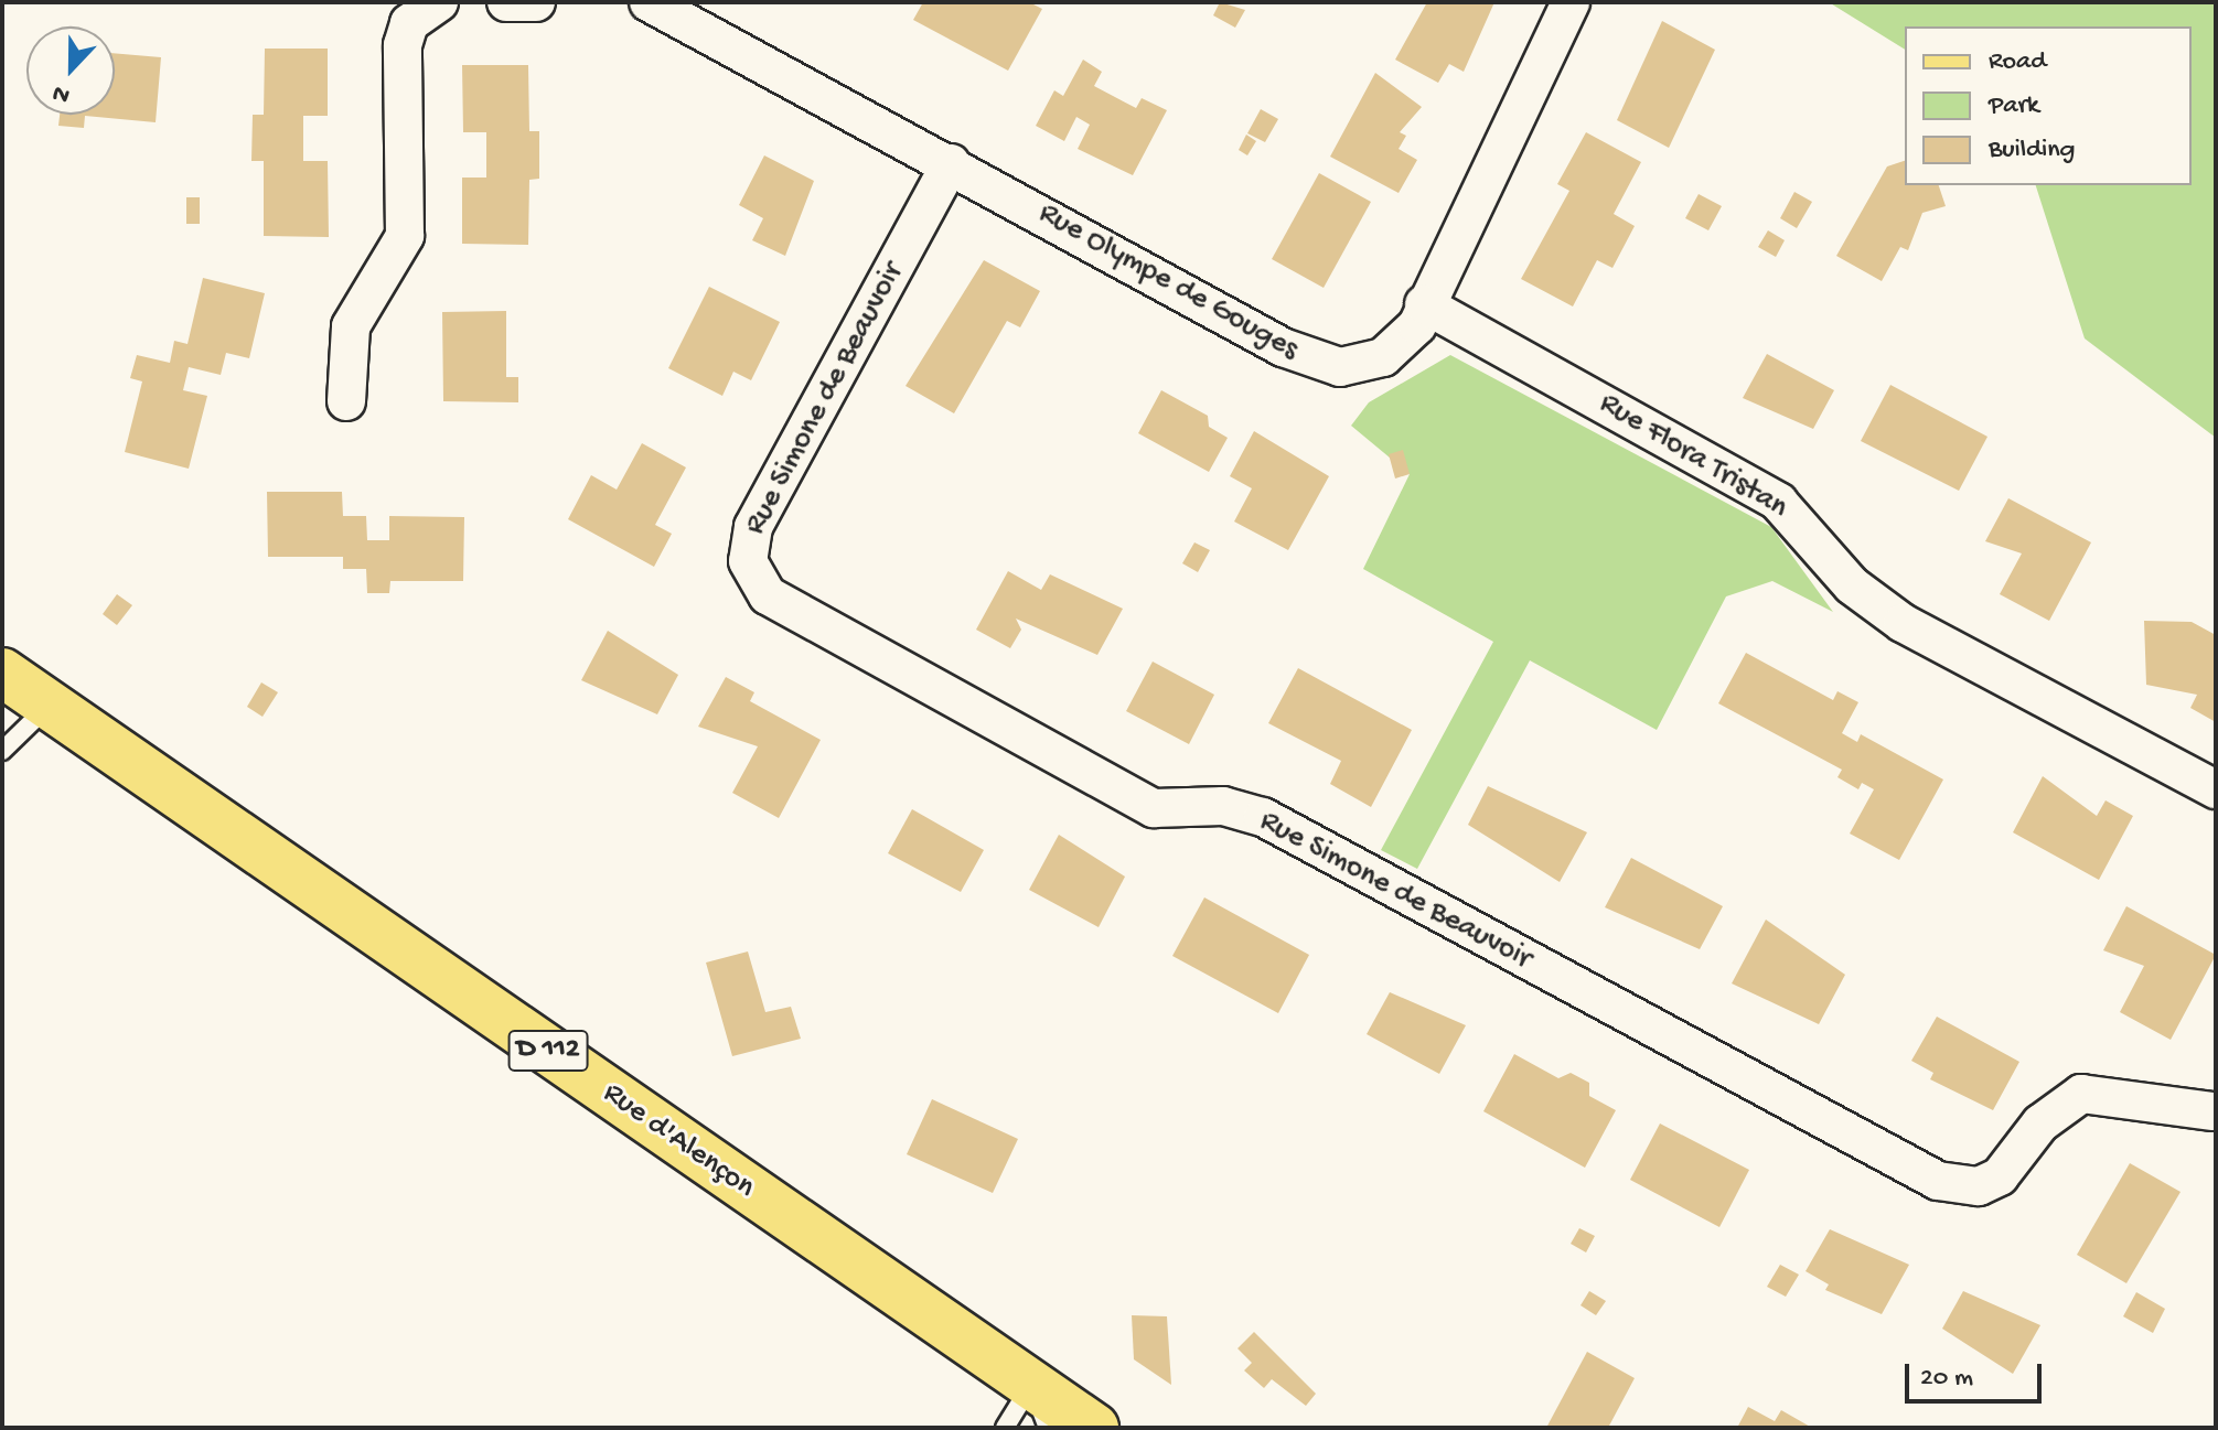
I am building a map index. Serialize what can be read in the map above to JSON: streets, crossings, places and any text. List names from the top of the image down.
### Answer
{
  "streets": {
    "main road": ["D 112", "Rue d'Alençon"],
    "street": ["Rue Olympe de Gouges", "Rue Simone de Beauvoir", "Rue Flora Tristan"]
  },
  "crossings": [
    ["Rue Olympe de Gouges", "Rue Simone de Beauvoir"],
    ["Rue Olympe de Gouges", "Rue Flora Tristan"]
  ],
  "legend": ["Road", "Park", "Building"],
  "scale_bar": "20 m",
  "north": "bottom"
}
